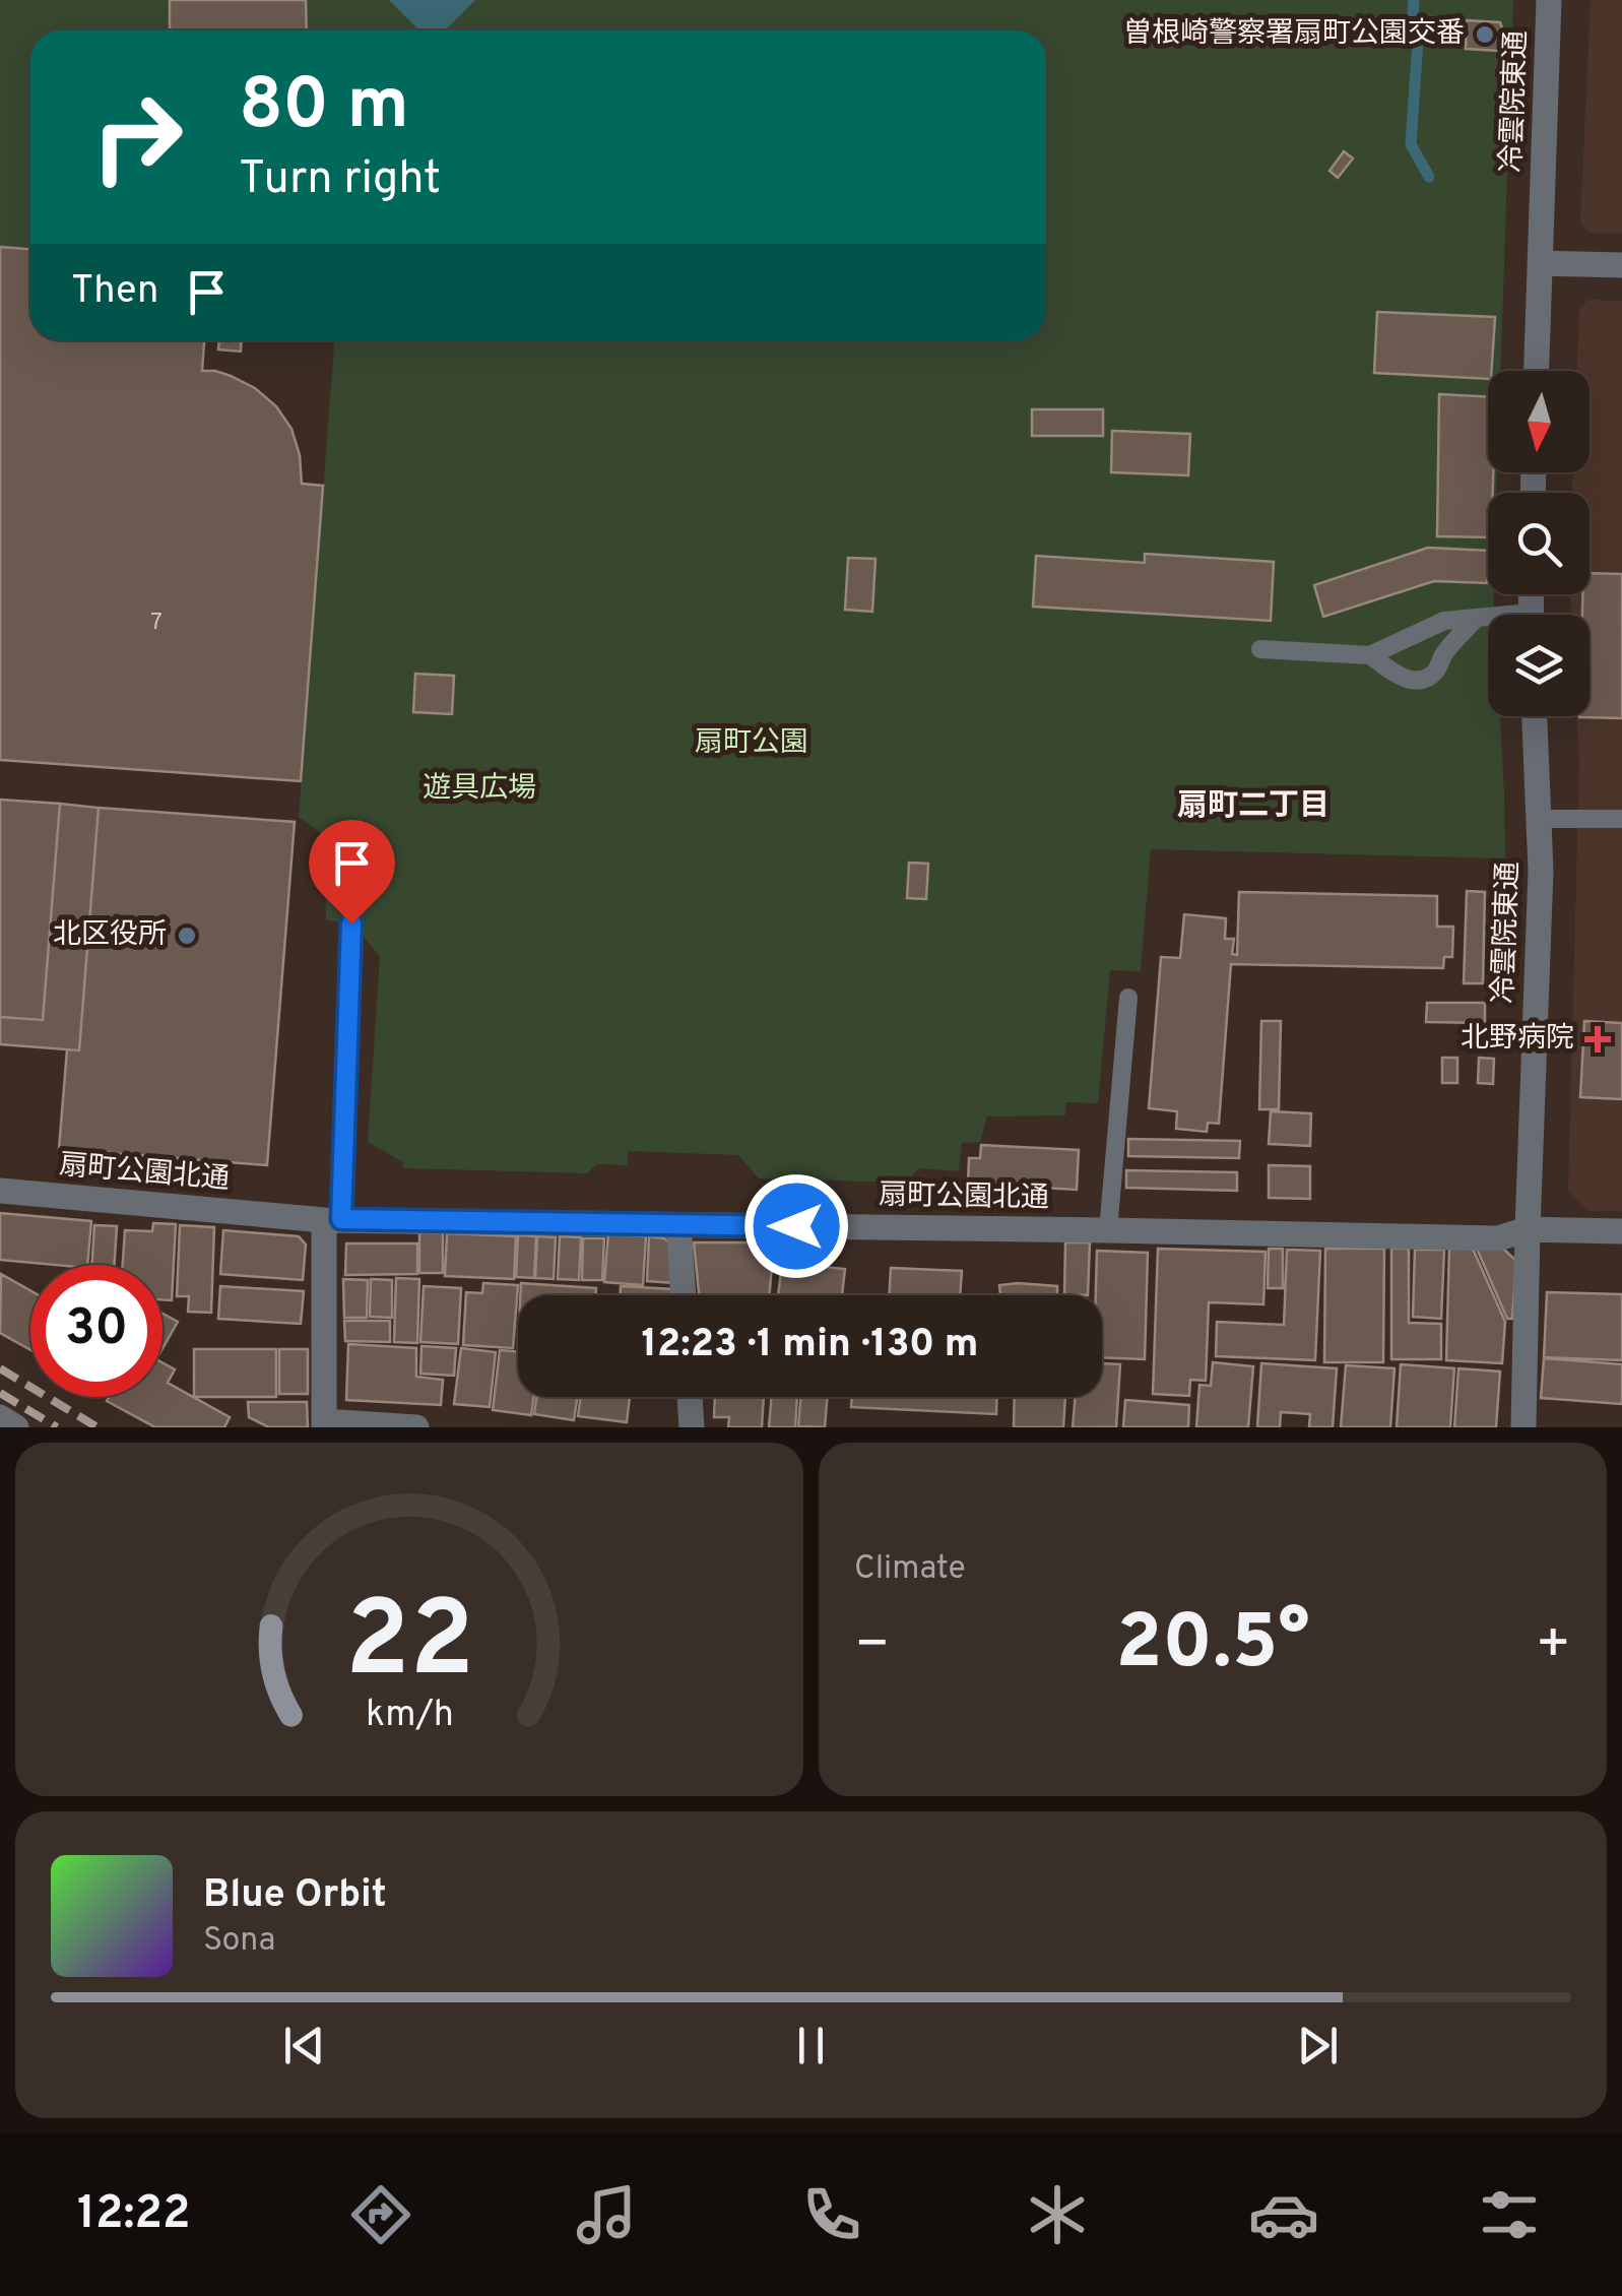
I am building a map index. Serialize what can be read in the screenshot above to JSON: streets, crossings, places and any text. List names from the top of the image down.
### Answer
{
  "streets": {
    "street": ["冷雲院東通", "扇町公園北通"]
  },
  "crossings": [
    ["冷雲院東通", "扇町公園北通"]
  ],
  "districts": ["扇町二丁目"],
  "parks": ["扇町公園", "遊具広場"],
  "places": {
    "other": ["曽根崎警察署扇町公園交番", "北区役所"],
    "health": ["北野病院"]
  },
  "house_numbers": ["7"],
  "north": "bottom",
  "page": {
    "turn": ["80 m", "Turn right"],
    "then": "Then",
    "limit": "30",
    "trip": "12:23 · 1 min · 130 m",
    "tile": "Climate",
    "heat": ["−", "20.5°", "+"],
    "song": ["Blue Orbit", "Sona"],
    "tabs": "12:22",
    "gauge": ["22", "km/h"]
  }
}
